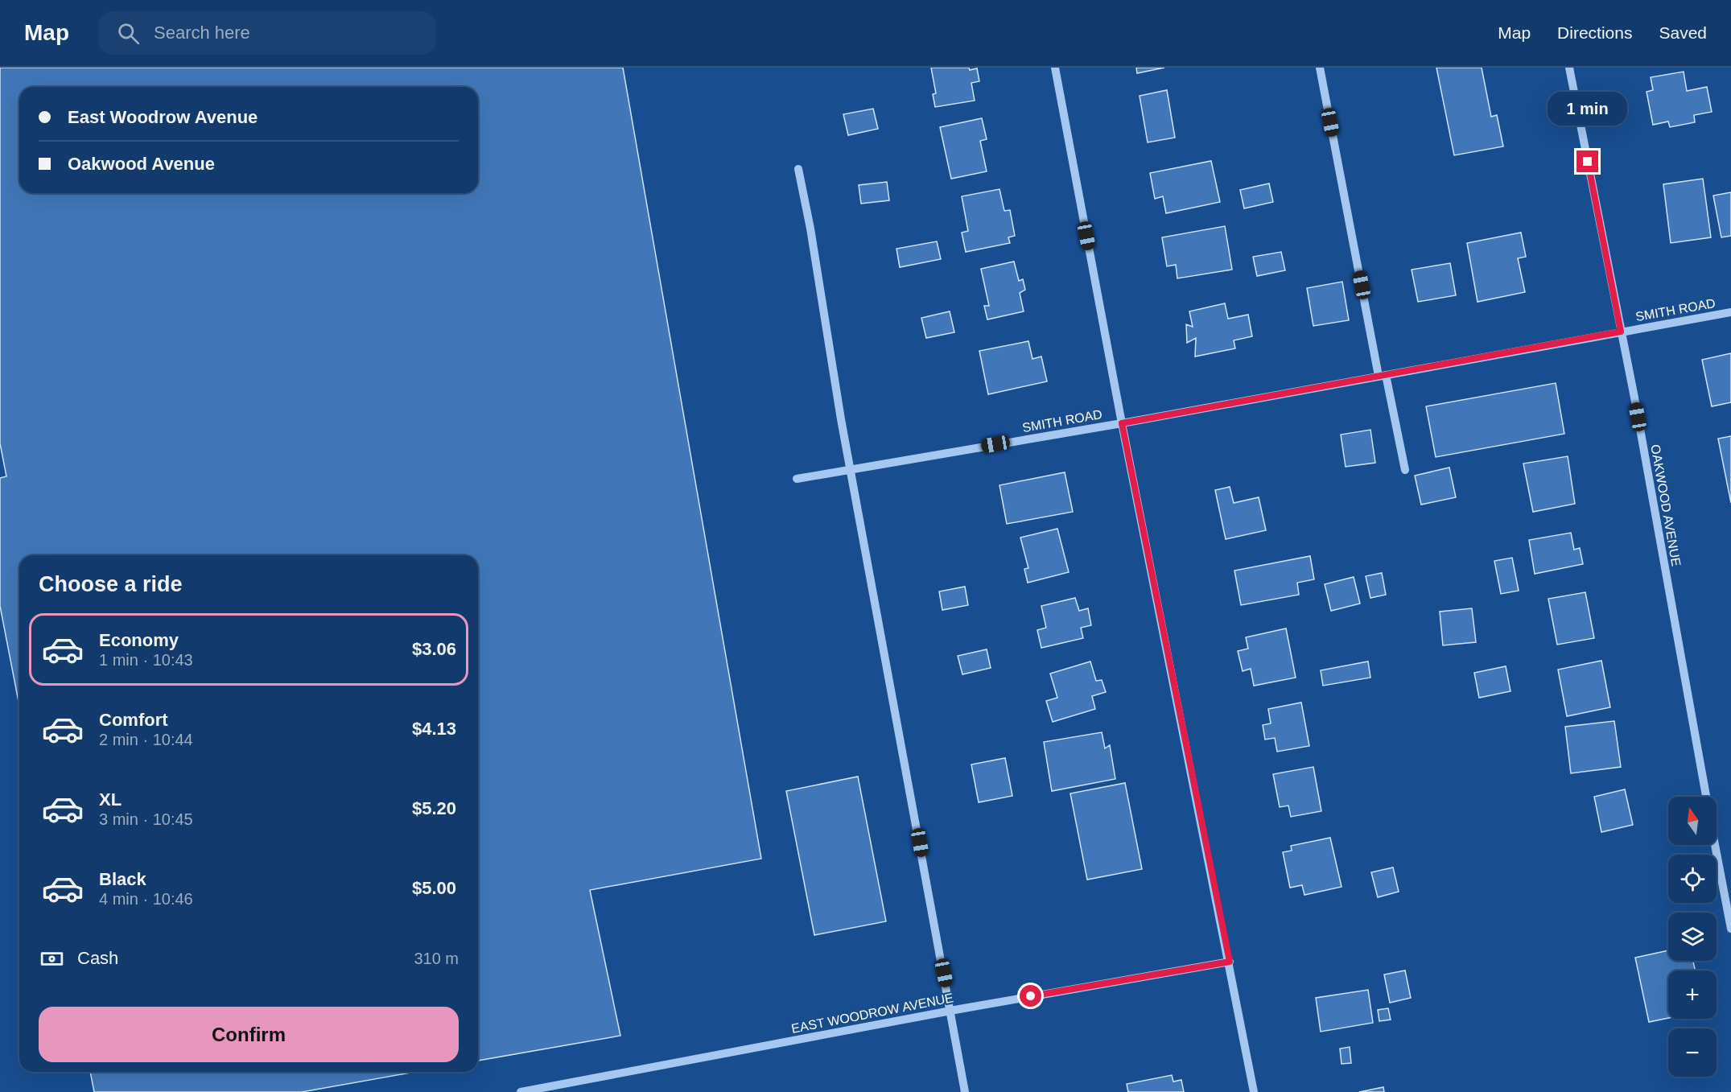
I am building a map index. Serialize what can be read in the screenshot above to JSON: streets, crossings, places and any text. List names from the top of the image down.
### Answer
{
  "streets": {
    "street": ["SMITH ROAD", "OAKWOOD AVENUE", "EAST WOODROW AVENUE"]
  },
  "crossings": [
    ["SMITH ROAD", "OAKWOOD AVENUE"]
  ],
  "north": "top",
  "page": {
    "header": "Map",
    "search": "Search here",
    "nav": ["Map", "Directions", "Saved"],
    "banner": ["East Woodrow Avenue", "Oakwood Avenue"],
    "bubble": "1 min",
    "heading": "Choose a ride",
    "list": [
      {
        "name": "Economy",
        "note": "1 min · 10:43",
        "value": "$3.06"
      },
      {
        "name": "Comfort",
        "note": "2 min · 10:44",
        "value": "$4.13"
      },
      {
        "name": "XL",
        "note": "3 min · 10:45",
        "value": "$5.20"
      },
      {
        "name": "Black",
        "note": "4 min · 10:46",
        "value": "$5.00"
      }
    ],
    "map_buttons": ["+", "−"],
    "pay": ["Cash", "310 m"],
    "buttons": "Confirm"
  }
}
